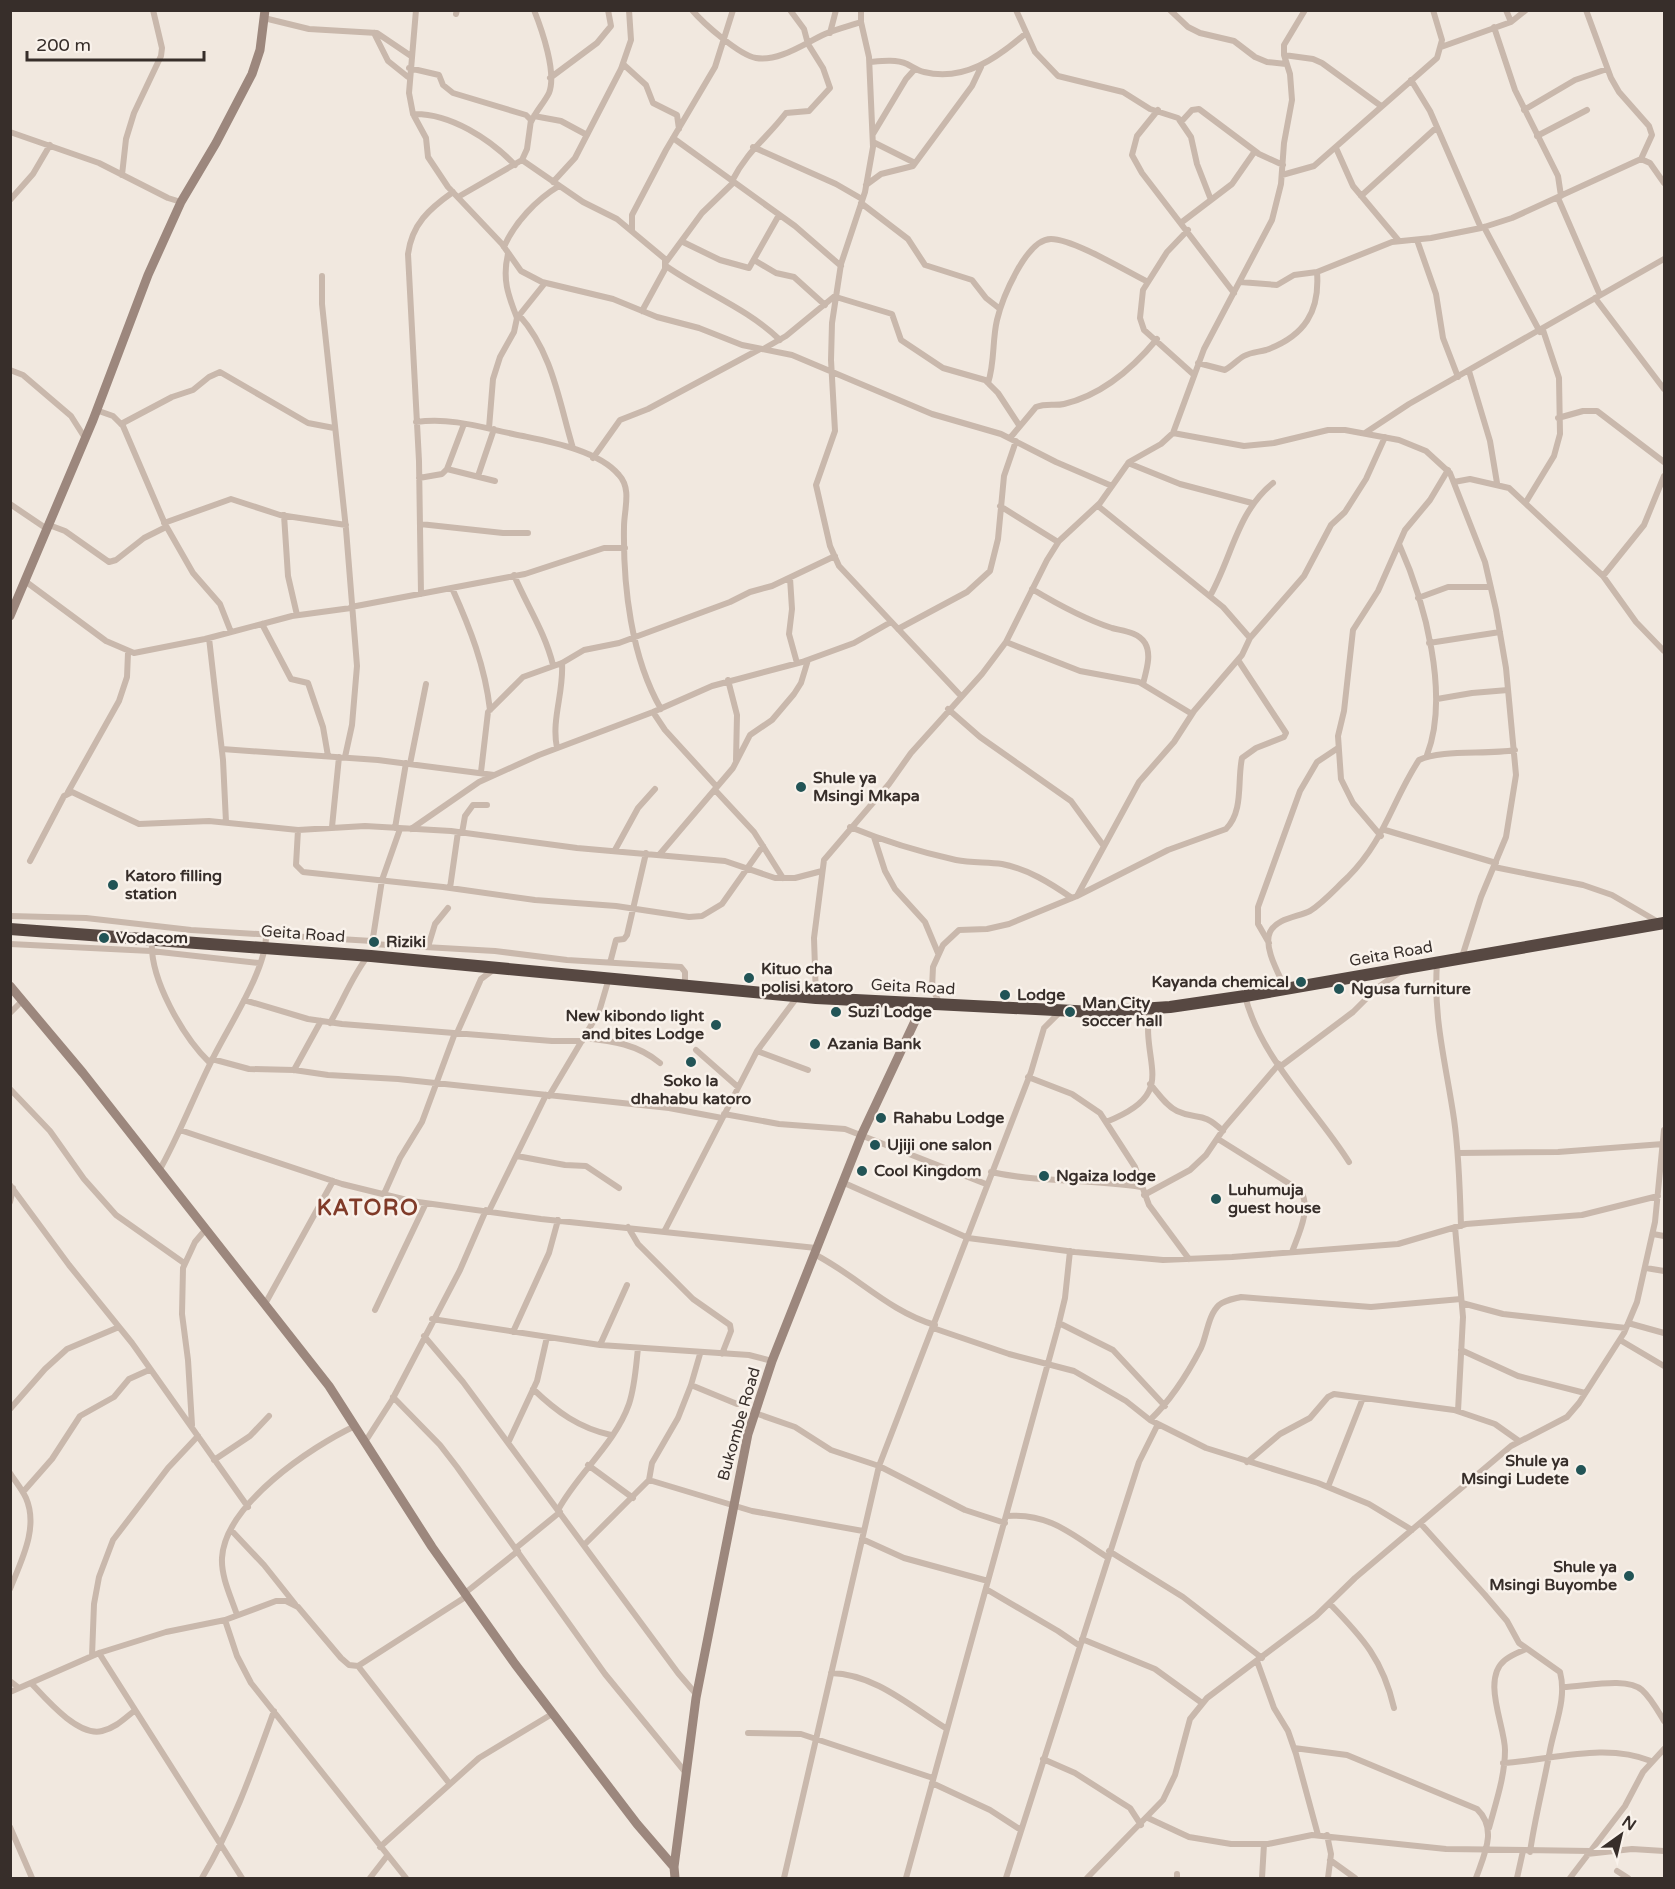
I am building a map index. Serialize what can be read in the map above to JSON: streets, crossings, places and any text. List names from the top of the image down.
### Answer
{
  "streets": {
    "highway": ["Geita Road"],
    "street": ["Bukombe Road"]
  },
  "crossings": [
    ["Geita Road", "Bukombe Road"]
  ],
  "districts": ["KATORO"],
  "places": [
    "Shule ya Msingi Mkapa",
    "Katoro filling station",
    "Vodacom",
    "Riziki",
    "Kituo cha polisi katoro",
    "Kayanda chemical",
    "Ngusa furniture",
    "Lodge",
    "Suzi Lodge",
    "Man City soccer hall",
    "New kibondo light and bites Lodge",
    "Azania Bank",
    "Soko la dhahabu katoro",
    "Rahabu Lodge",
    "Ujiji one salon",
    "Cool Kingdom",
    "Ngaiza lodge",
    "Luhumuja guest house",
    "Shule ya Msingi Ludete",
    "Shule ya Msingi Buyombe"
  ],
  "scale_bar": "200 m",
  "north": "top right"
}
